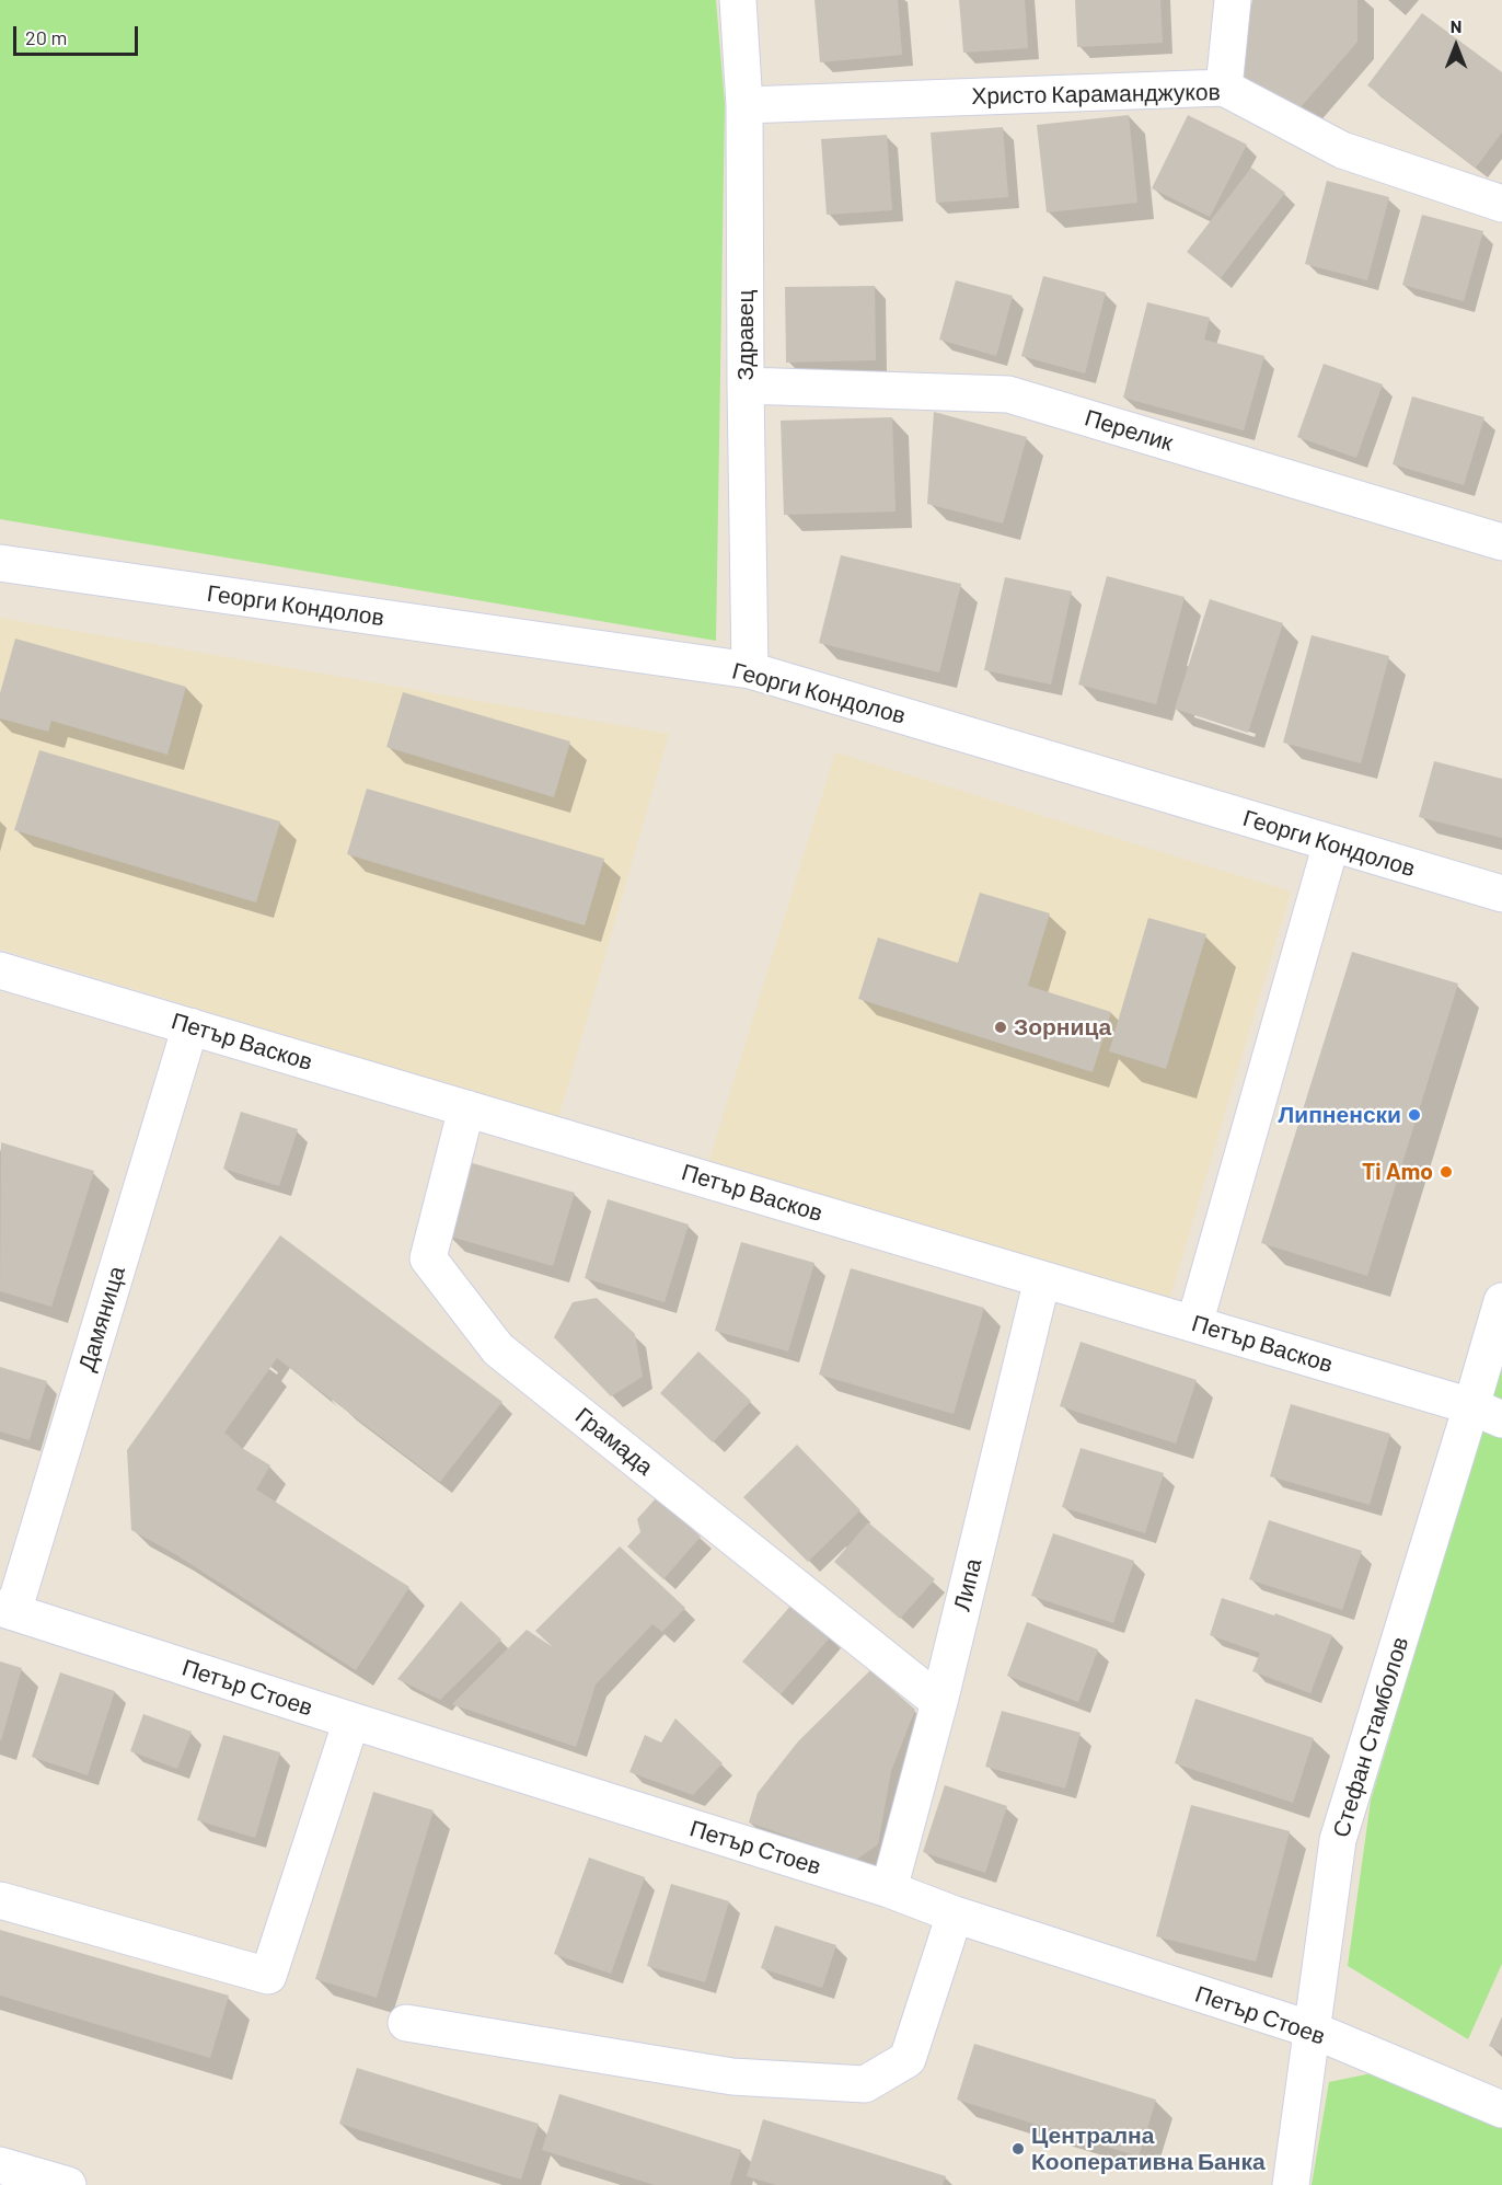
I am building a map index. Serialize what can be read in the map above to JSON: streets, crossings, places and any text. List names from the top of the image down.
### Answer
{
  "streets": {
    "street": [
      "Христо Караманджуков",
      "Здравец",
      "Перелик",
      "Георги Кондолов",
      "Петър Васков",
      "Дамяница",
      "Грамада",
      "Липа",
      "Петър Стоев",
      "Стефан Стамболов"
    ]
  },
  "crossings": [
    ["Христо Караманджуков", "Здравец"],
    ["Здравец", "Перелик"],
    ["Здравец", "Георги Кондолов"],
    ["Петър Васков", "Дамяница"],
    ["Петър Васков", "Грамада"],
    ["Петър Васков", "Липа"],
    ["Петър Васков", "Стефан Стамболов"],
    ["Дамяница", "Петър Стоев"],
    ["Грамада", "Липа"],
    ["Липа", "Петър Стоев"],
    ["Петър Стоев", "Стефан Стамболов"]
  ],
  "places": [
    "Зорница",
    "Липненски",
    "Ti Amo",
    "Централна Кооперативна Банка"
  ],
  "scale_bar": "20 m",
  "north": "top"
}
